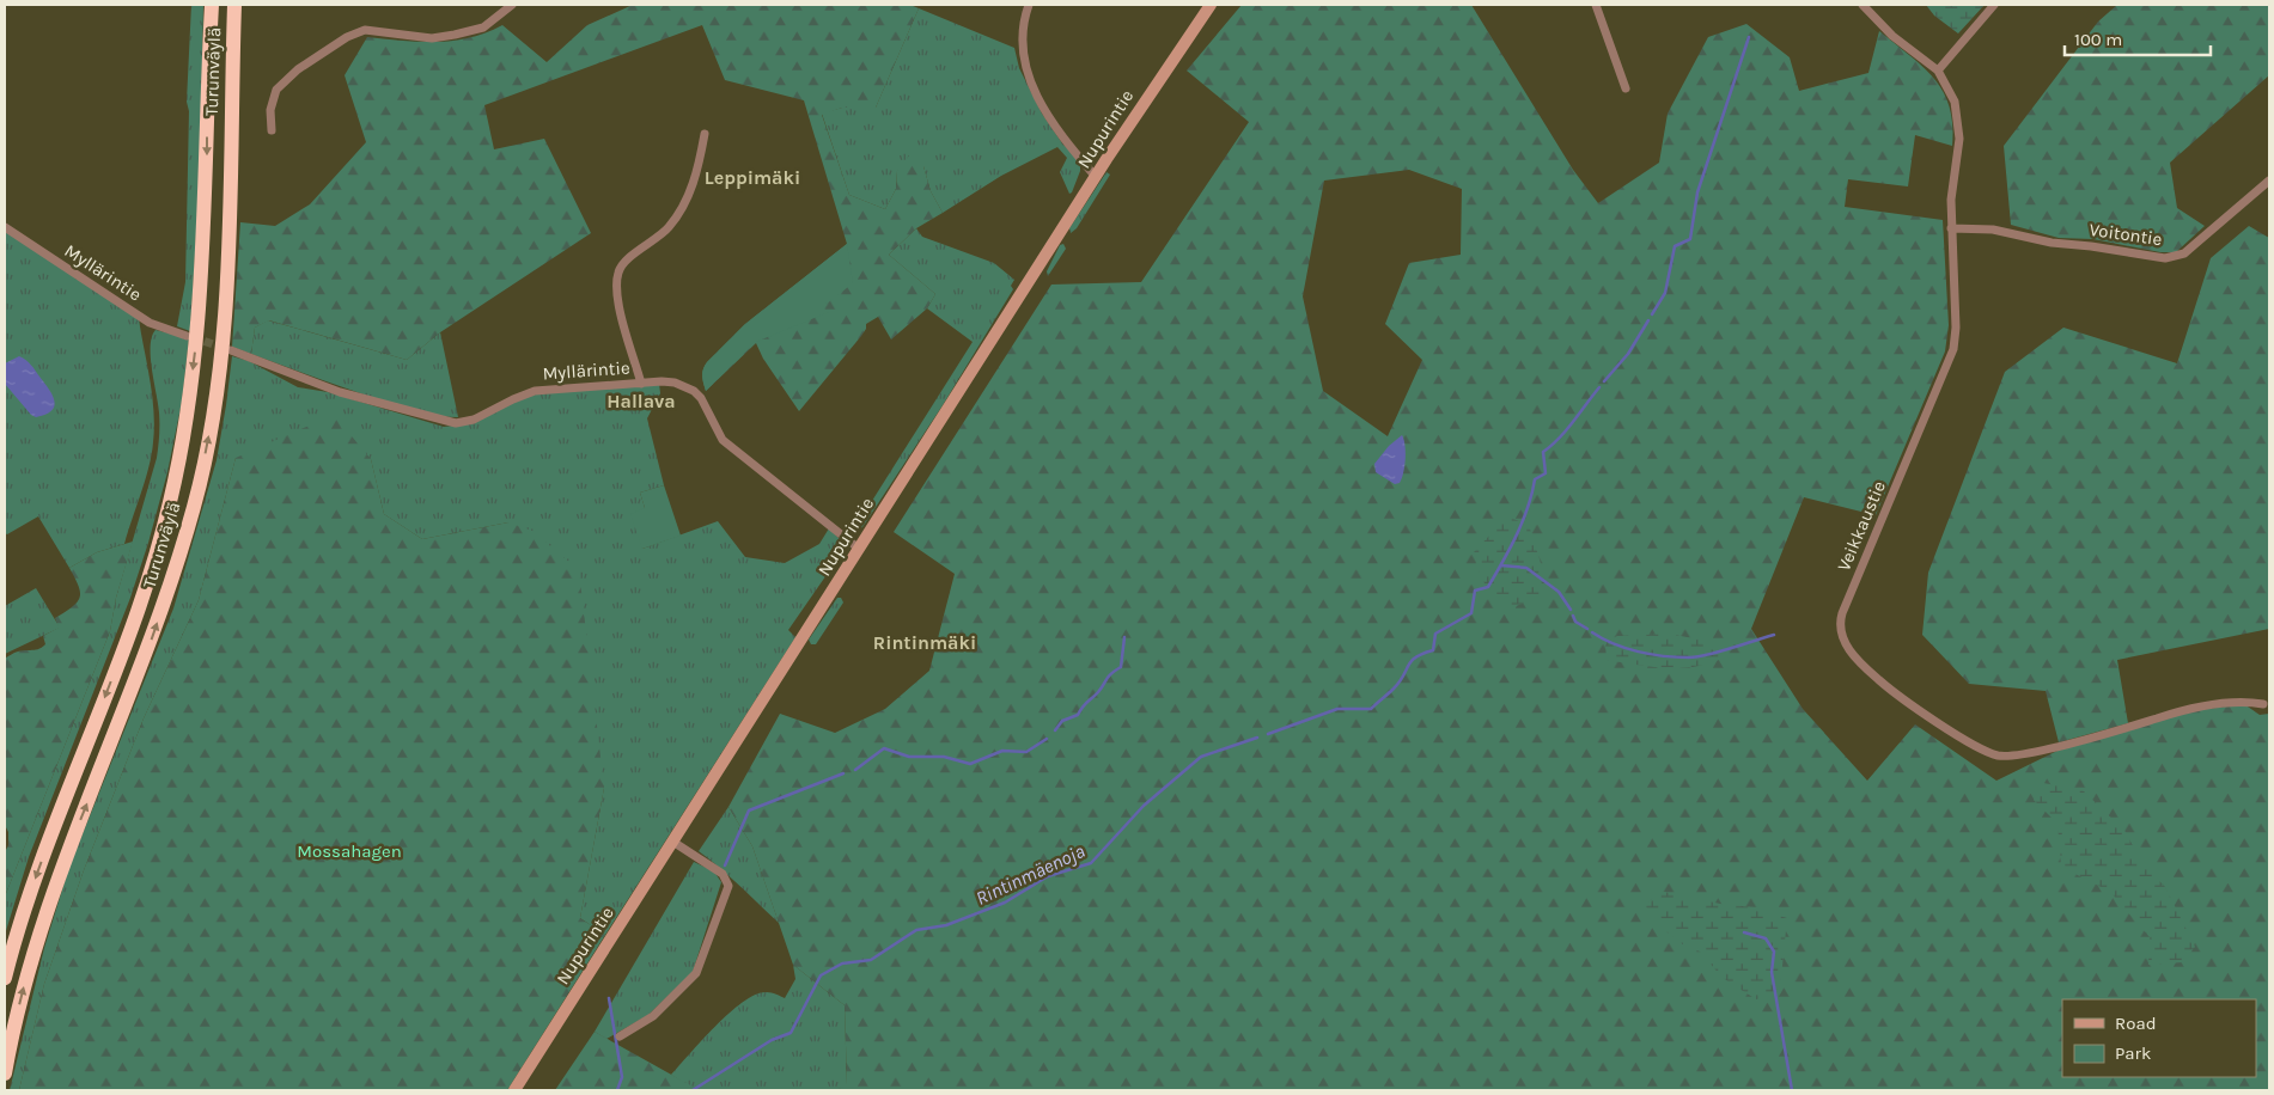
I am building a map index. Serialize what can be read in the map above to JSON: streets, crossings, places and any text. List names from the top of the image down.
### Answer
{
  "streets": {
    "highway": ["Turunväylä"],
    "main road": ["Nupurintie"],
    "street": ["Voitontie", "Myllärintie", "Veikkaustie"]
  },
  "crossings": [
    ["Nupurintie", "Myllärintie"],
    ["Voitontie", "Veikkaustie"]
  ],
  "districts": ["Leppimäki", "Hallava", "Rintinmäki"],
  "water": ["Rintinmäenoja"],
  "parks": ["Mossahagen"],
  "legend": ["Road", "Park"],
  "scale_bar": "100 m"
}
